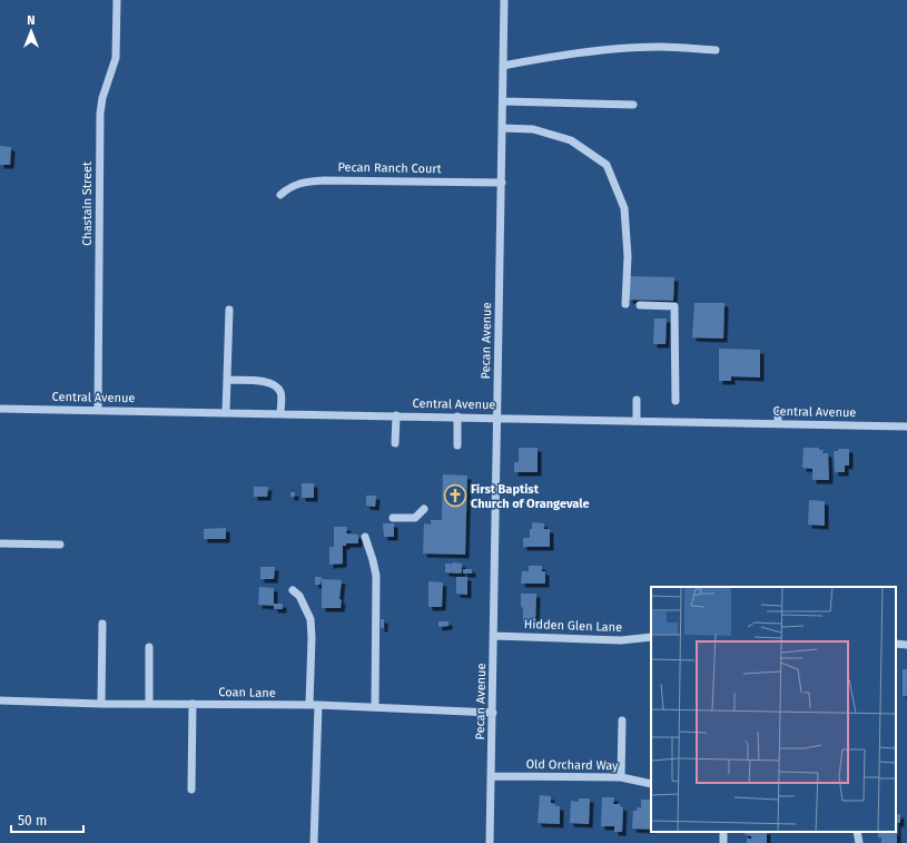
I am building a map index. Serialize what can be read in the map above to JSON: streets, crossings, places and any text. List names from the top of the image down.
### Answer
{
  "streets": {
    "street": [
      "Pecan Ranch Court",
      "Chastain Street",
      "Pecan Avenue",
      "Central Avenue",
      "Hidden Glen Lane",
      "Coan Lane",
      "Old Orchard Way"
    ]
  },
  "crossings": [
    ["Pecan Ranch Court", "Pecan Avenue"],
    ["Chastain Street", "Central Avenue"],
    ["Pecan Avenue", "Central Avenue"],
    ["Pecan Avenue", "Hidden Glen Lane"],
    ["Pecan Avenue", "Coan Lane"],
    ["Pecan Avenue", "Old Orchard Way"]
  ],
  "places": {
    "church": ["First Baptist Church of Orangevale"]
  },
  "scale_bar": "50 m",
  "north": "top"
}
